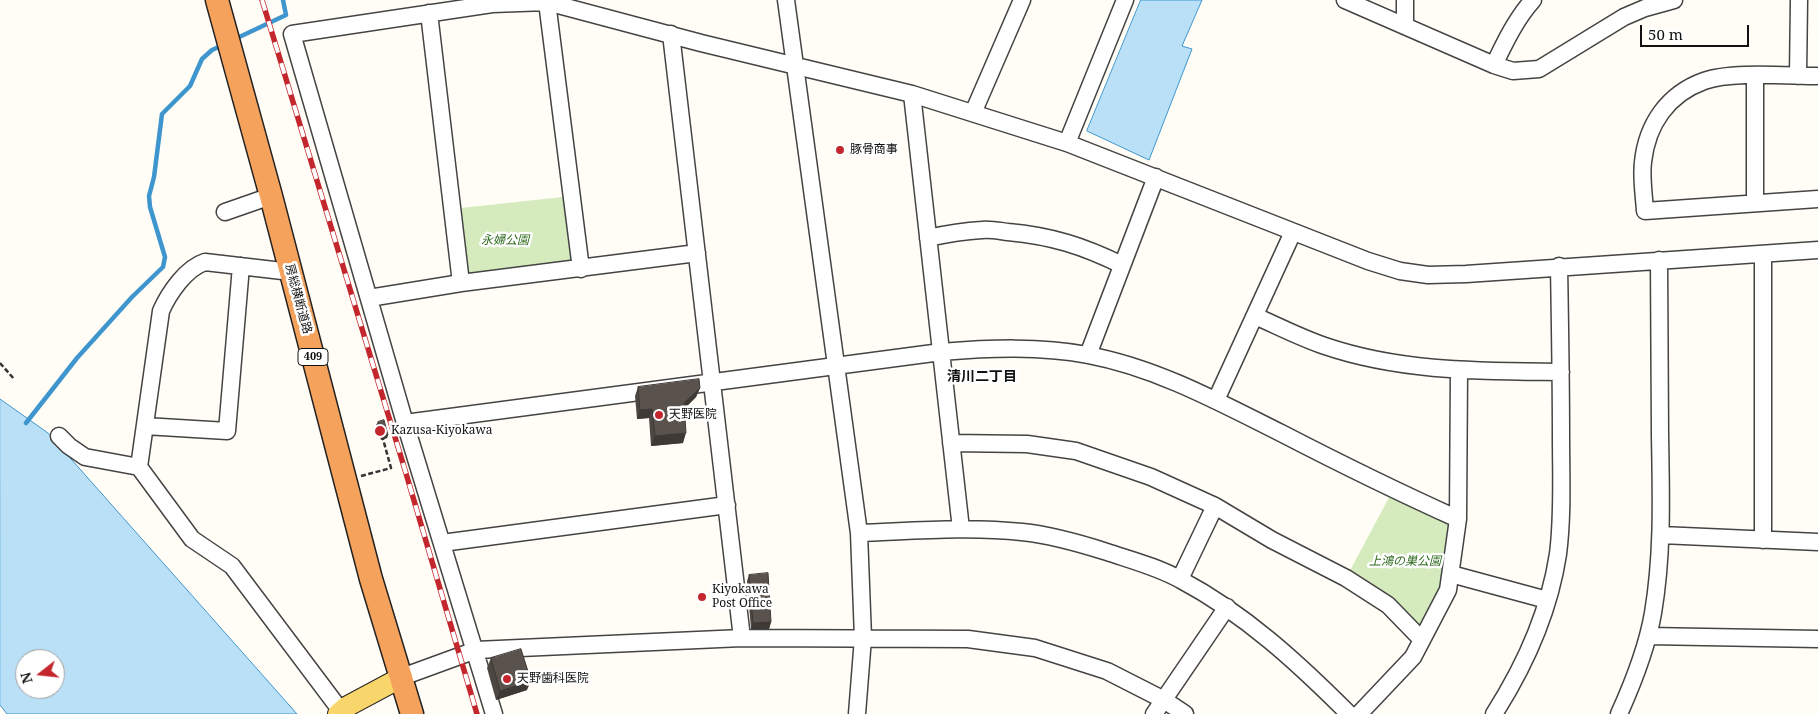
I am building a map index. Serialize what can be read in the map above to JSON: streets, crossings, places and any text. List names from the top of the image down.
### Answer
{
  "streets": {
    "highway": ["房総横断道路", "409"]
  },
  "districts": ["清川二丁目"],
  "parks": ["永婦公園", "上鴻の巣公園"],
  "places": [
    "豚骨商事",
    "天野医院",
    "Kazusa-Kiyokawa",
    "Kiyokawa Post Office",
    "天野歯科医院"
  ],
  "scale_bar": "50 m",
  "north": "left"
}
